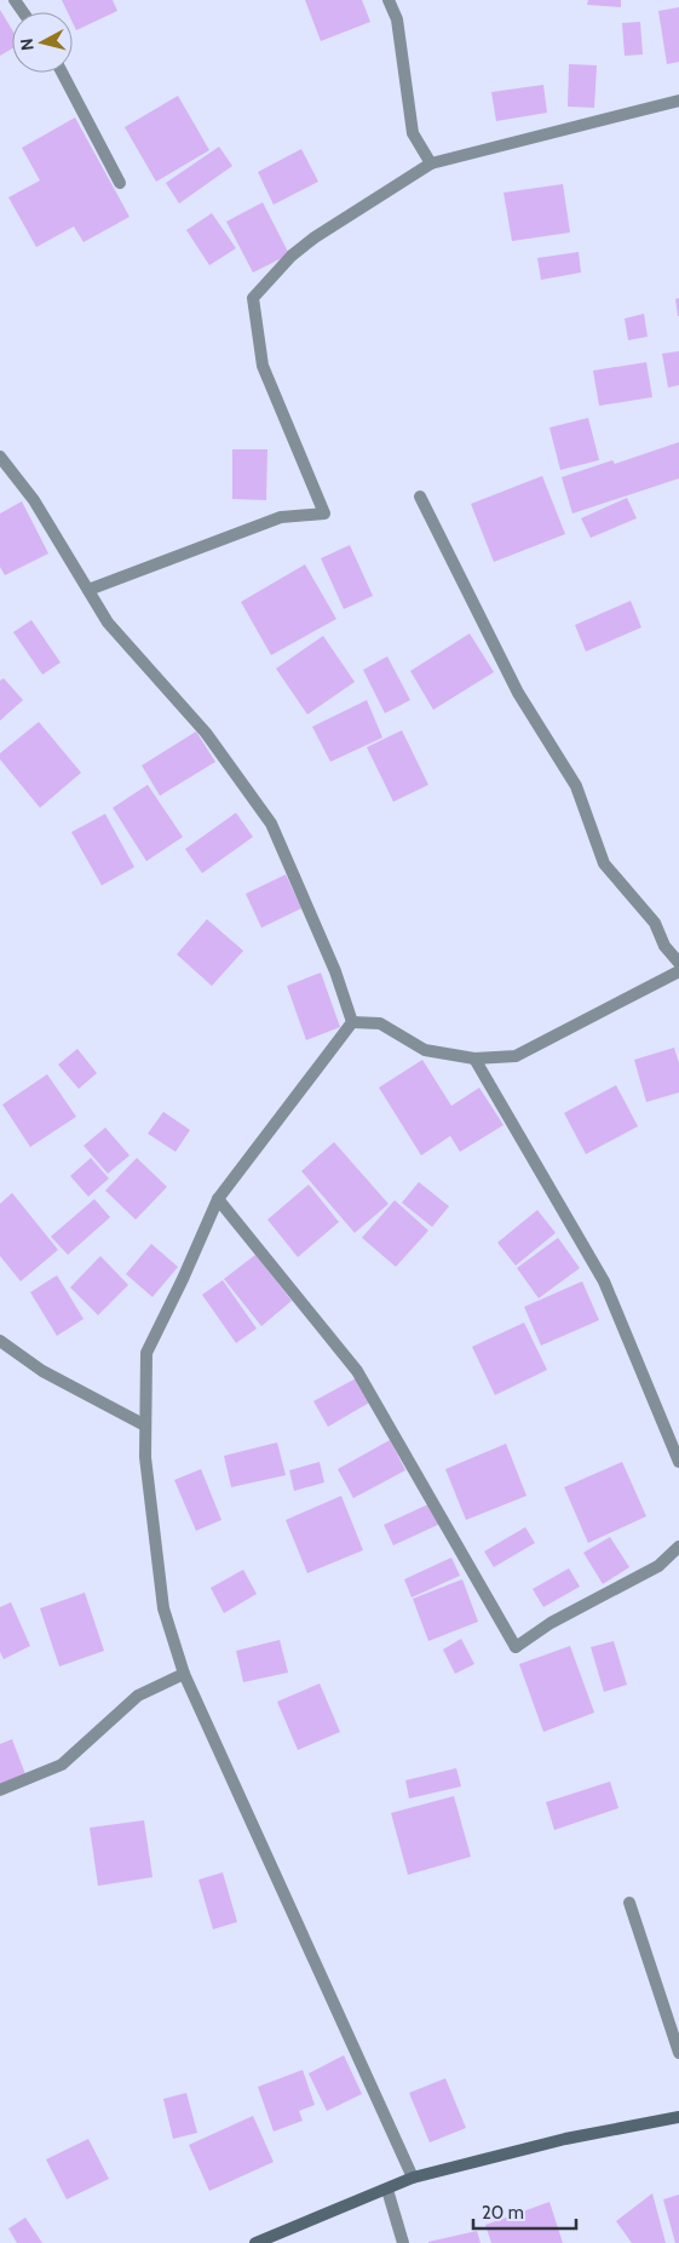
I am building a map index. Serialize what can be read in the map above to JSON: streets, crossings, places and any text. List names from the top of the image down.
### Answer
{
  "scale_bar": "20 m",
  "north": "left"
}
